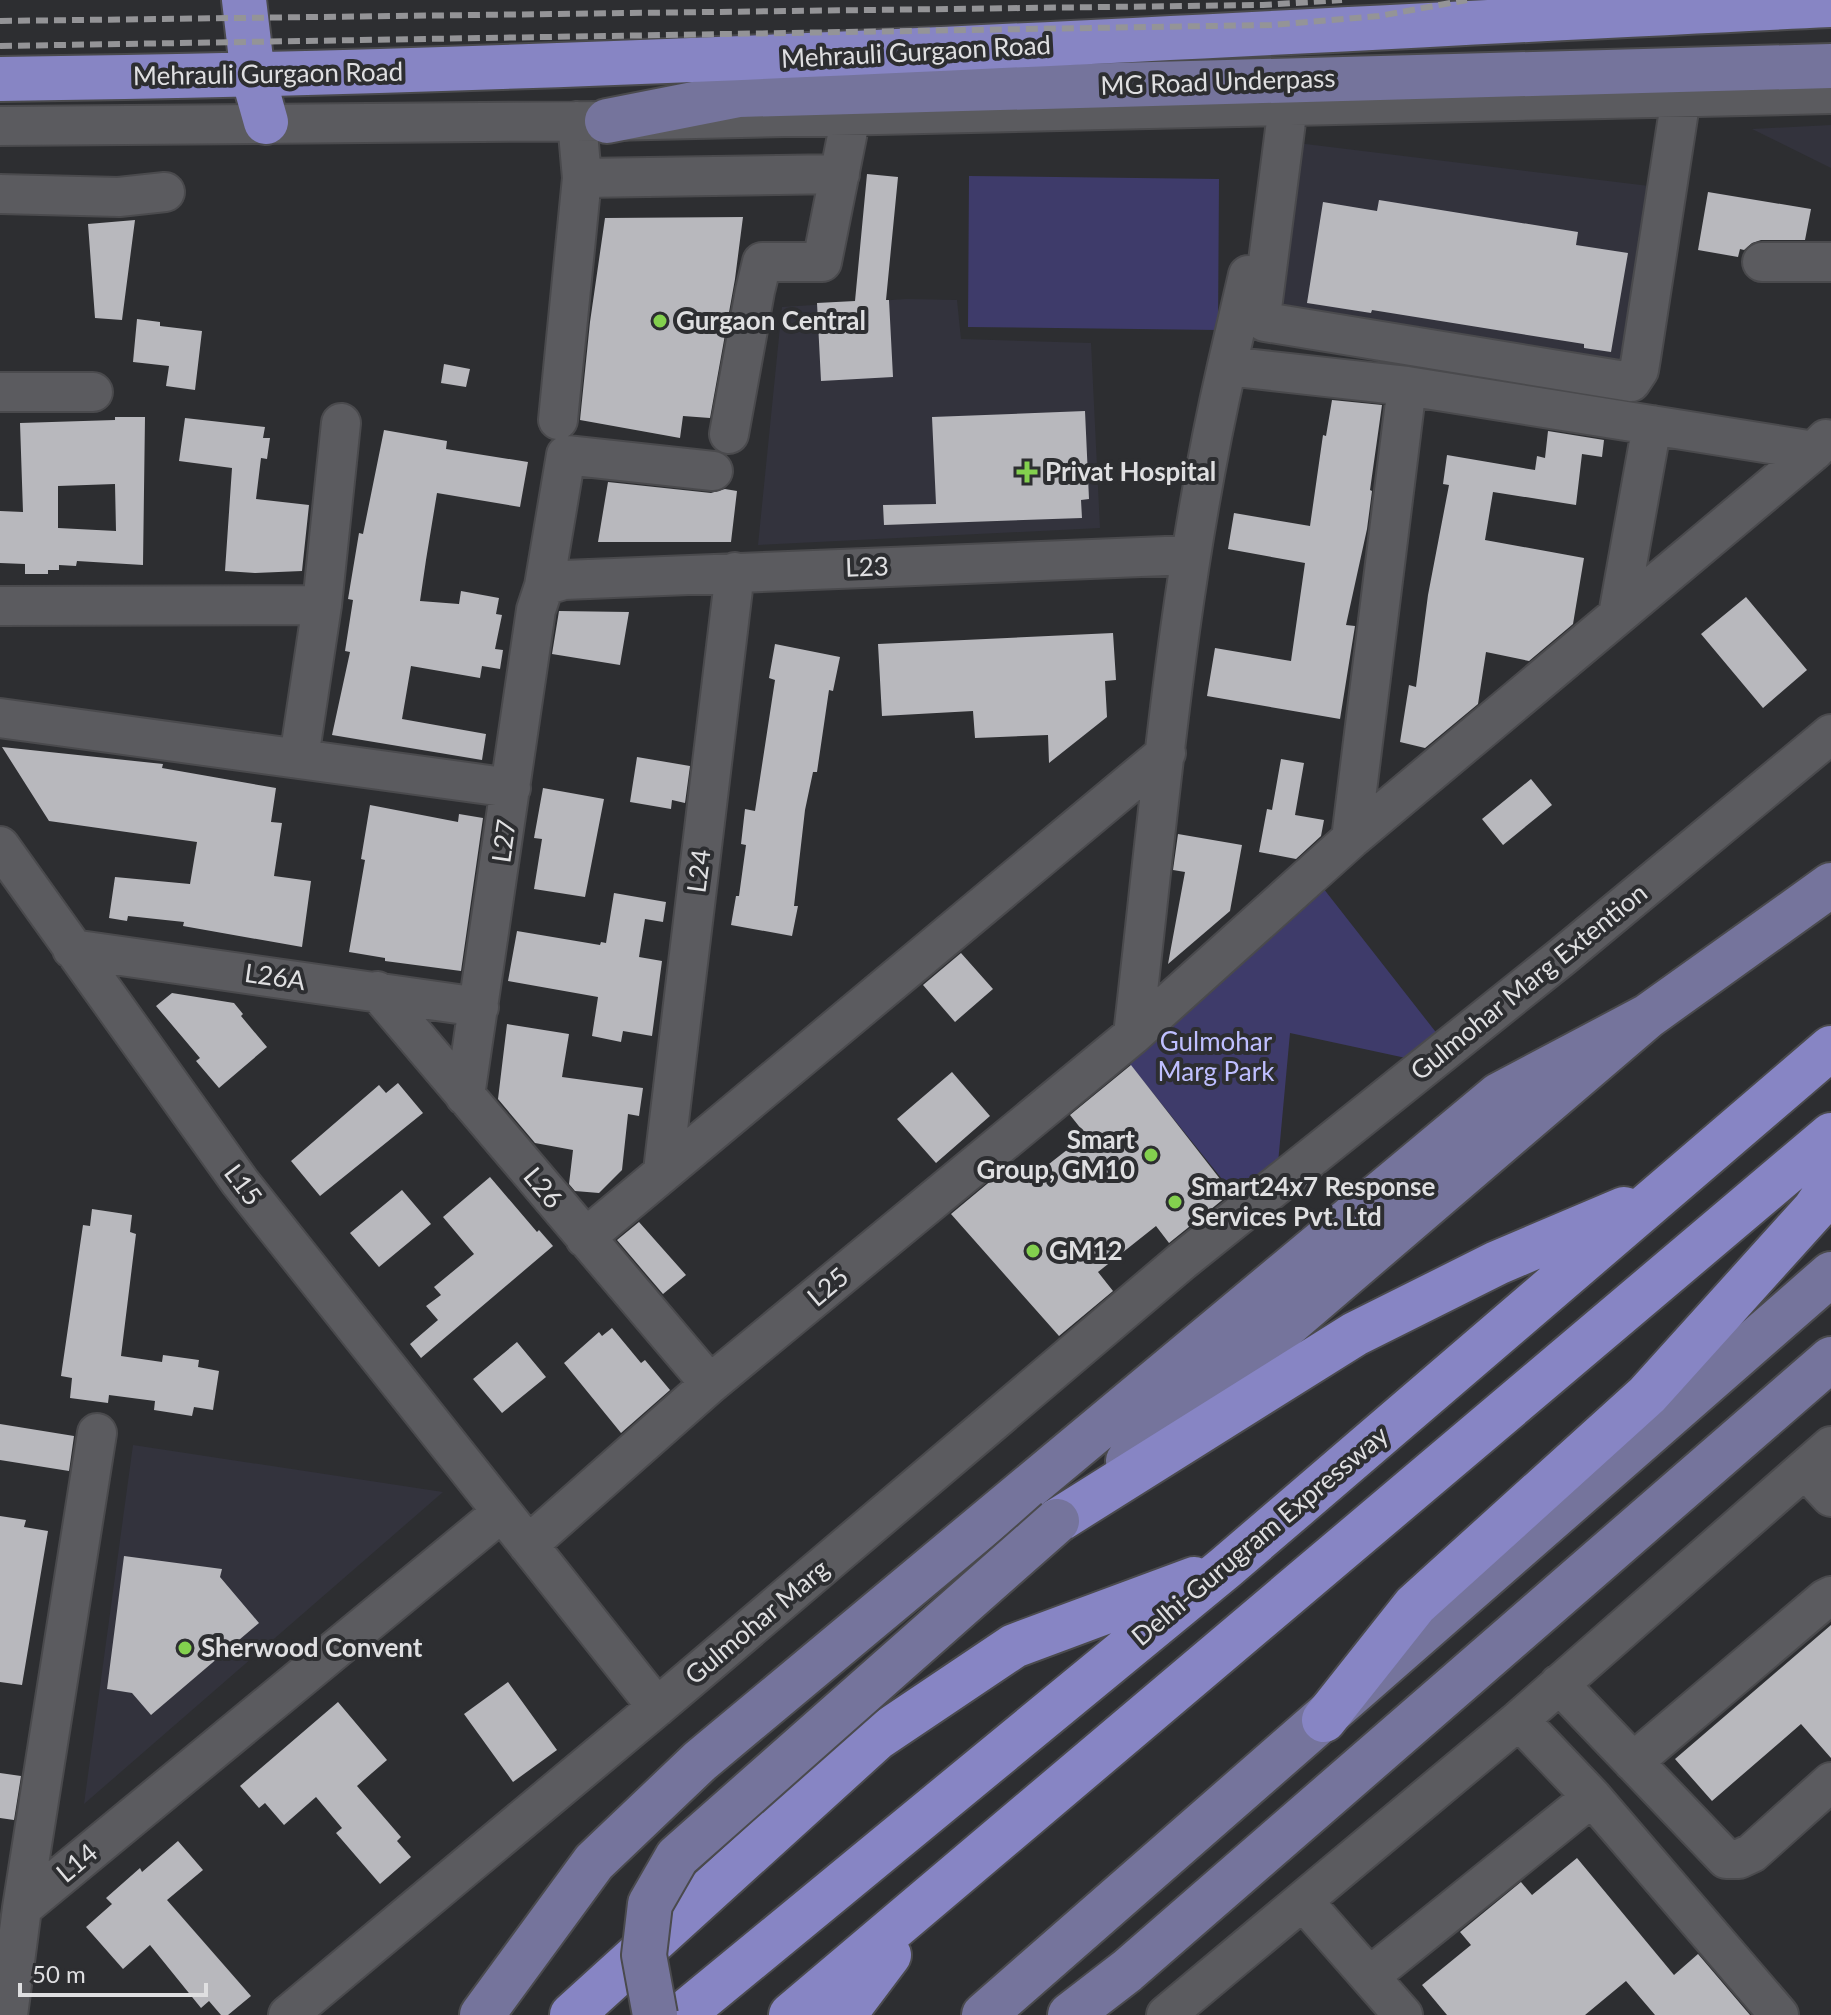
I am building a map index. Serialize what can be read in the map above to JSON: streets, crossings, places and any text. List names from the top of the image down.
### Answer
{
  "streets": {
    "highway": ["Mehrauli Gurgaon Road", "Delhi-Gurugram Expressway"],
    "main road": ["MG Road Underpass"],
    "street": [
      "L23",
      "L27",
      "L24",
      "L26A",
      "Gulmohar Marg Extention",
      "L15",
      "L26",
      "L25",
      "Gulmohar Marg",
      "L14"
    ]
  },
  "crossings": [
    ["L23", "L27"],
    ["L23", "L24"],
    ["L27", "L26A"],
    ["L27", "L26"],
    ["L26A", "L15"],
    ["L26A", "L26"],
    ["Gulmohar Marg Extention", "Gulmohar Marg"],
    ["L15", "L14"],
    ["L26", "L25"]
  ],
  "parks": ["Gulmohar Marg Park"],
  "places": {
    "other": [
      "Gurgaon Central",
      "Smart Group, GM10",
      "Smart24x7 Response Services Pvt. Ltd",
      "GM12",
      "Sherwood Convent"
    ],
    "health": ["Privat Hospital"]
  },
  "scale_bar": "50 m"
}
